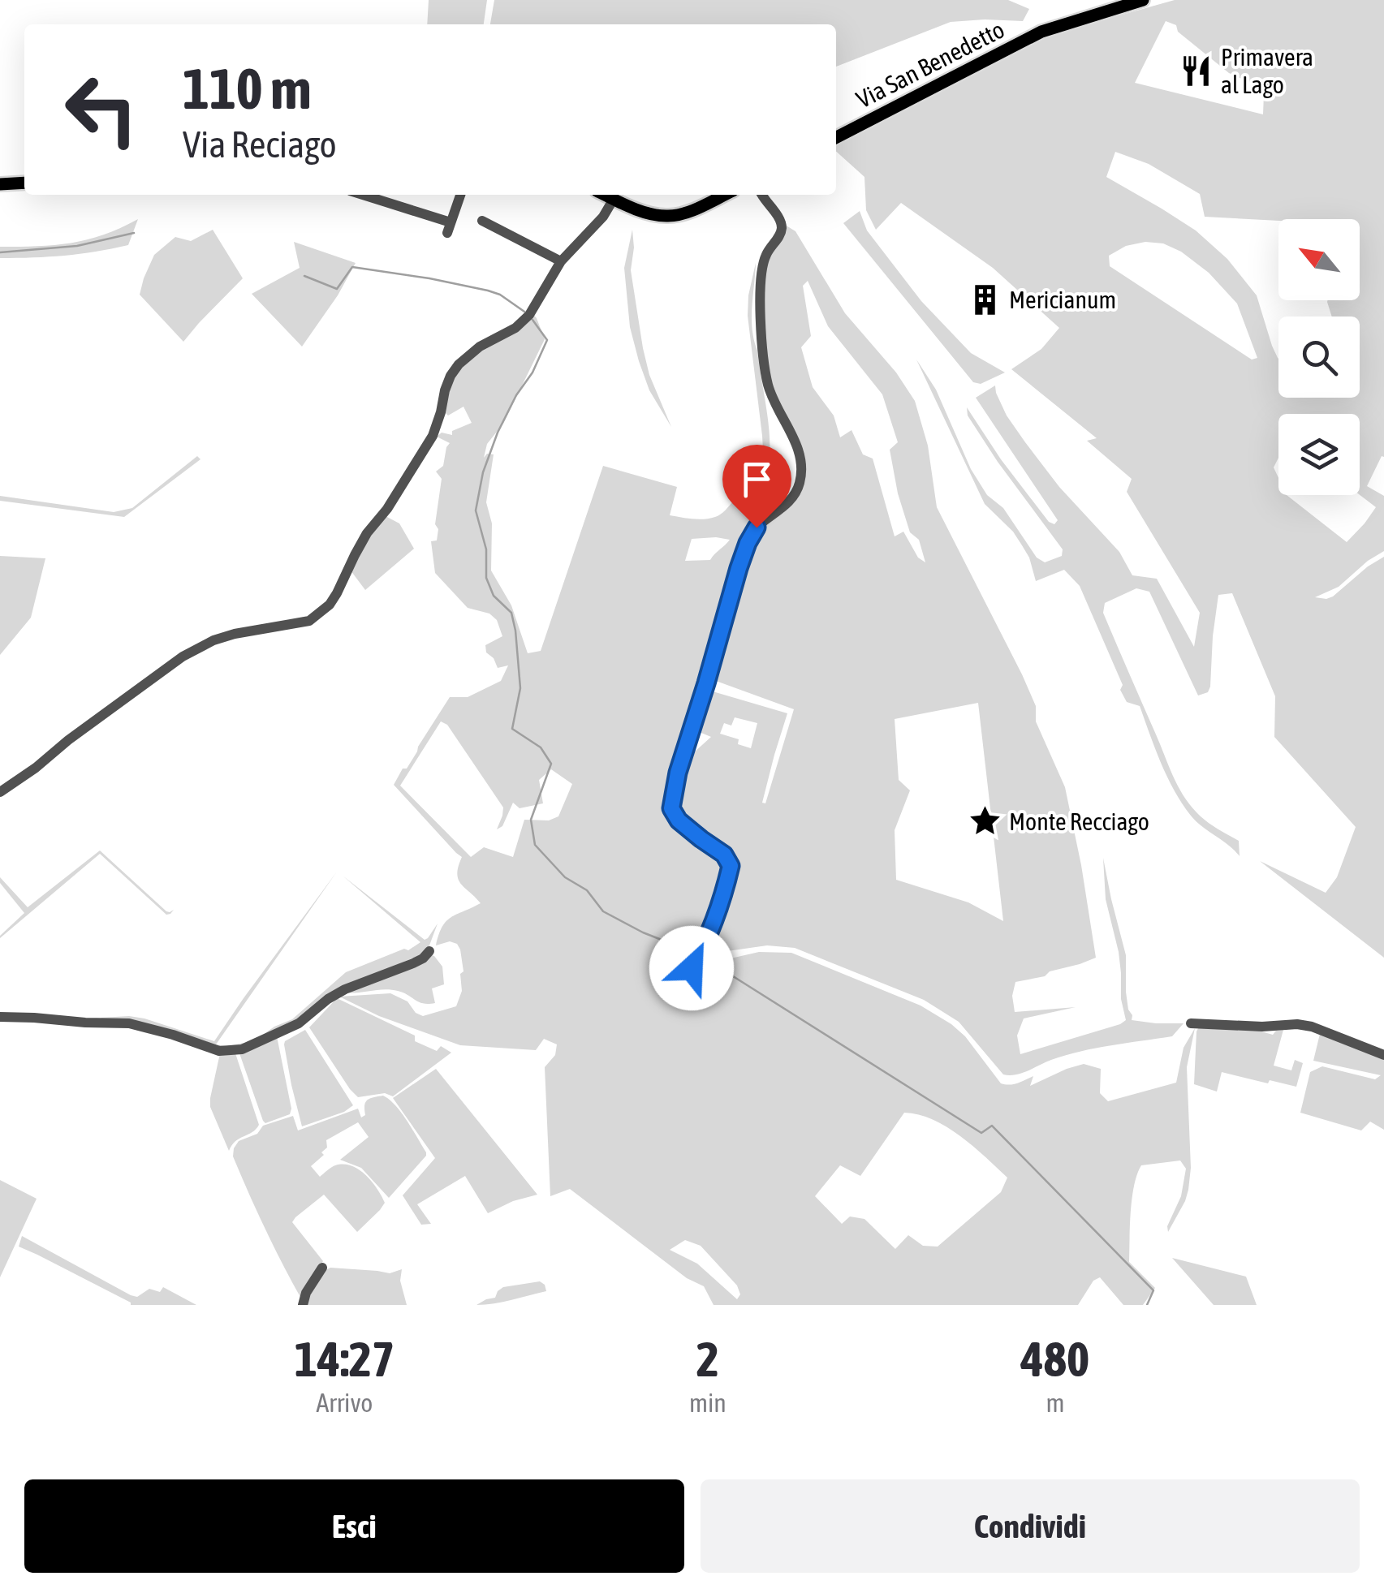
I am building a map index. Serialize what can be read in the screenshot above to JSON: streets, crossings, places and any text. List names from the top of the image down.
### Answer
{
  "streets": {
    "main road": ["Via San Benedetto"]
  },
  "places": {
    "restaurant": ["Primavera al Lago"],
    "building": ["Mericianum"],
    "place": ["Monte Recciago"]
  },
  "north": "top left",
  "page": {
    "turn": ["110 m", "Via Reciago"],
    "eta": [
      "14:27",
      "Arrivo",
      "2",
      "min",
      "480",
      "m"
    ],
    "buttons": ["Esci", "Condividi"]
  }
}
